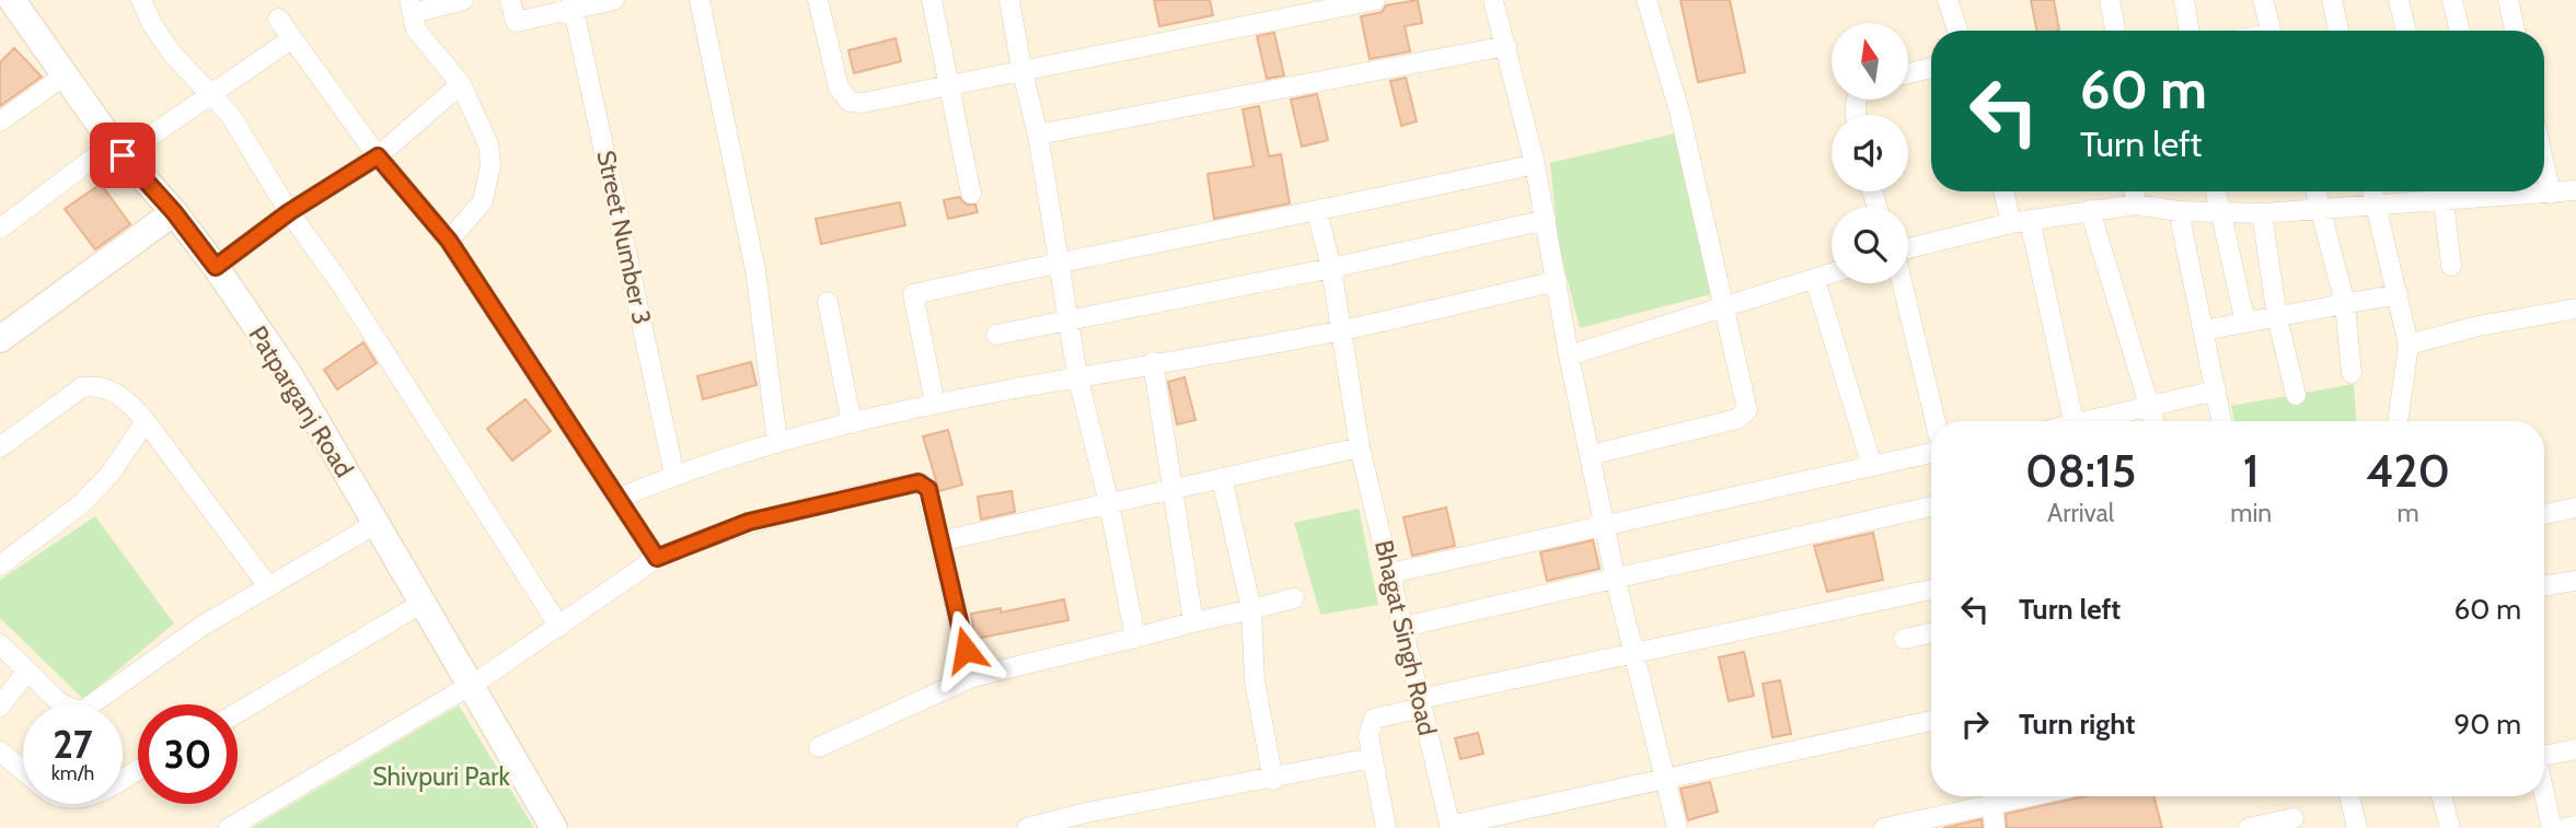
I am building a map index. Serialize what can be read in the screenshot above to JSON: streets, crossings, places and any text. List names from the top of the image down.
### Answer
{
  "streets": {
    "street": ["Street Number 3", "Patparganj Road", "Bhagat Singh Road"]
  },
  "parks": ["Shivpuri Park"],
  "north": "top",
  "page": {
    "turn": ["60 m", "Turn left"],
    "eta": [
      "08:15",
      "Arrival",
      "1",
      "min",
      "420",
      "m"
    ],
    "list": [
      {
        "name": "Turn left",
        "value": "60 m"
      },
      {
        "name": "Turn right",
        "value": "90 m"
      }
    ],
    "speed": "27 km/h",
    "limit": "30"
  }
}
